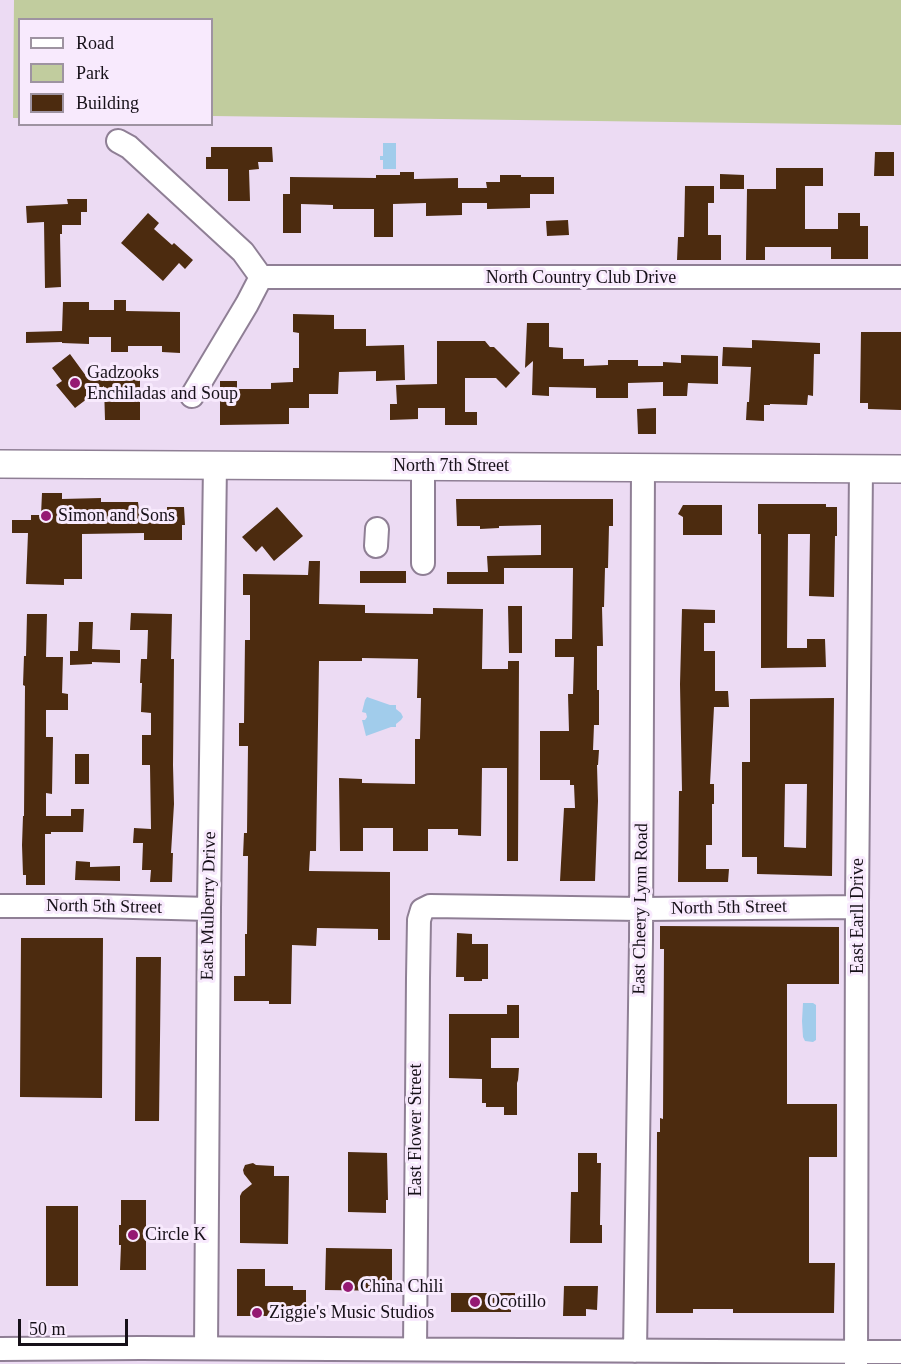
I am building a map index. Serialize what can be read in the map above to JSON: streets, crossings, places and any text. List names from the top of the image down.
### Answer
{
  "streets": {
    "main road": ["North 7th Street"],
    "street": [
      "North Country Club Drive",
      "East Mulberry Drive",
      "North 5th Street",
      "East Cheery Lynn Road",
      "East Earll Drive",
      "East Flower Street"
    ]
  },
  "crossings": [
    ["North 7th Street", "East Mulberry Drive"],
    ["North 7th Street", "East Cheery Lynn Road"],
    ["North 7th Street", "East Earll Drive"],
    ["East Mulberry Drive", "North 5th Street"],
    ["North 5th Street", "East Cheery Lynn Road"],
    ["North 5th Street", "East Earll Drive"],
    ["North 5th Street", "East Flower Street"]
  ],
  "places": [
    "Gadzooks Enchiladas and Soup",
    "Simon and Sons",
    "Circle K",
    "China Chili",
    "Ocotillo",
    "Ziggie's Music Studios"
  ],
  "legend": ["Road", "Park", "Building"],
  "scale_bar": "50 m"
}
